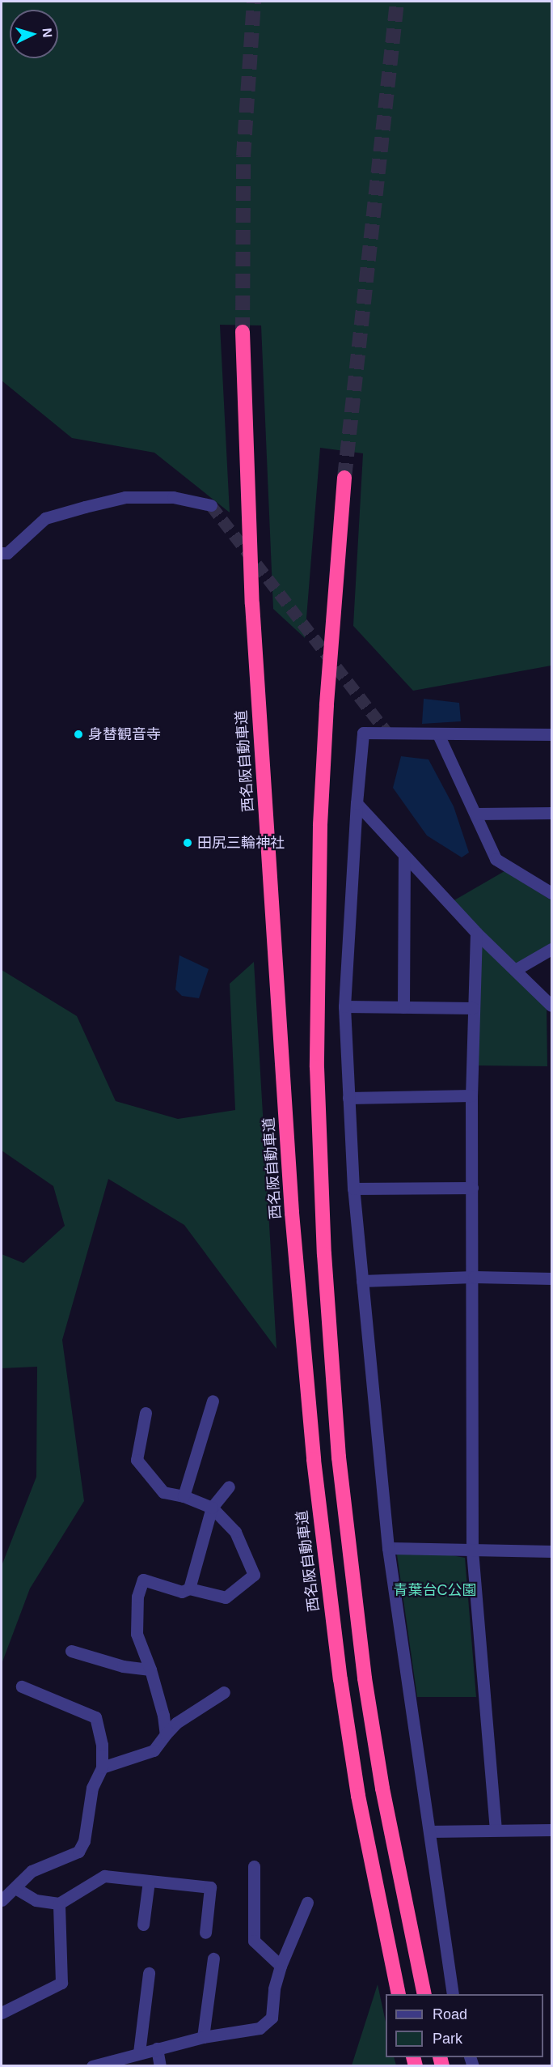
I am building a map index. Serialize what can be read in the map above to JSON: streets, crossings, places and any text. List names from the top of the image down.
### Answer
{
  "streets": {
    "highway": ["西名阪自動車道"]
  },
  "parks": ["青葉台C公園"],
  "places": ["身替観音寺", "田尻三輪神社"],
  "legend": ["Road", "Park"],
  "north": "right"
}
